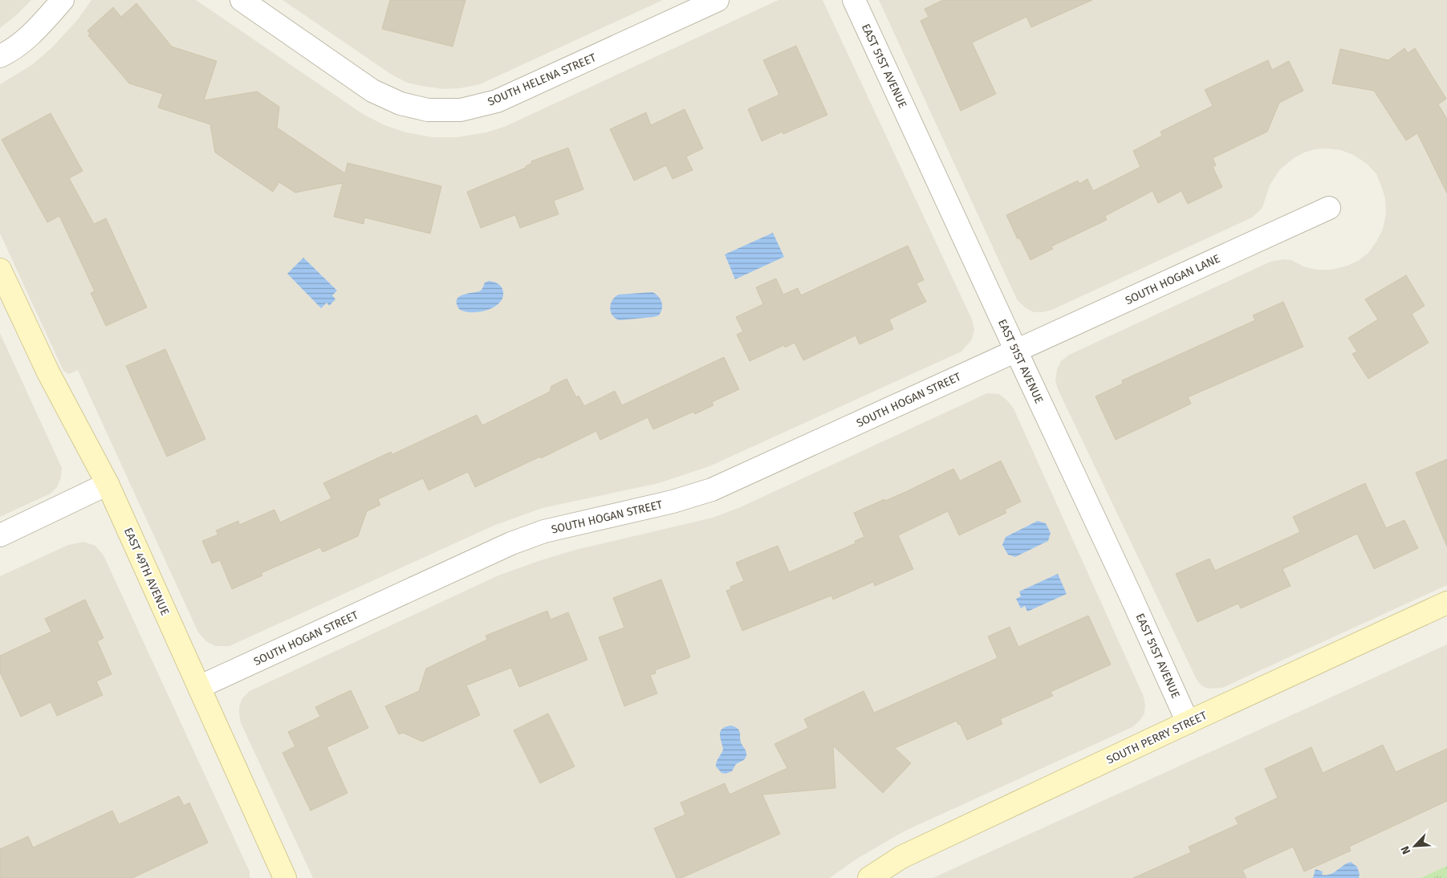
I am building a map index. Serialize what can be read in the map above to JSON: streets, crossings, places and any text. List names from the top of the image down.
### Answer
{
  "streets": {
    "street": [
      "EAST 51ST AVENUE",
      "SOUTH HELENA STREET",
      "SOUTH HOGAN LANE",
      "SOUTH HOGAN STREET",
      "EAST 49TH AVENUE",
      "SOUTH PERRY STREET"
    ]
  },
  "crossings": [
    ["EAST 51ST AVENUE", "SOUTH HOGAN LANE"],
    ["EAST 51ST AVENUE", "SOUTH HOGAN STREET"],
    ["EAST 51ST AVENUE", "SOUTH PERRY STREET"],
    ["SOUTH HOGAN LANE", "SOUTH HOGAN STREET"],
    ["SOUTH HOGAN STREET", "EAST 49TH AVENUE"]
  ],
  "north": "bottom left"
}
